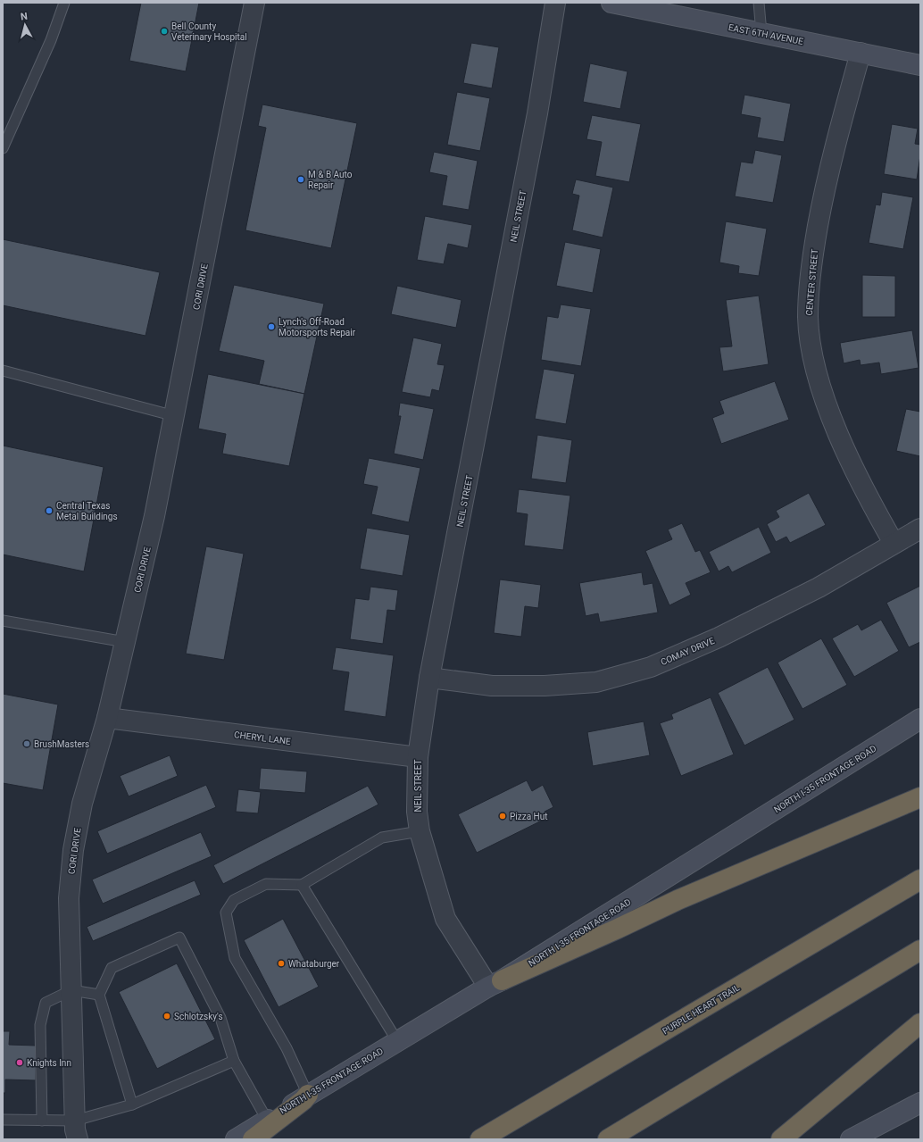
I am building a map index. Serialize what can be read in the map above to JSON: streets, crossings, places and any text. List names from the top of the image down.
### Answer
{
  "streets": {
    "highway": ["PURPLE HEART TRAIL"],
    "main road": ["EAST 6TH AVENUE", "NORTH I-35 FRONTAGE ROAD"],
    "street": [
      "NEIL STREET",
      "CENTER STREET",
      "CORI DRIVE",
      "COMAY DRIVE",
      "CHERYL LANE"
    ]
  },
  "crossings": [
    ["EAST 6TH AVENUE", "CENTER STREET"],
    ["NEIL STREET", "COMAY DRIVE"],
    ["NEIL STREET", "CHERYL LANE"],
    ["NEIL STREET", "NORTH I-35 FRONTAGE ROAD"],
    ["CENTER STREET", "COMAY DRIVE"],
    ["CORI DRIVE", "CHERYL LANE"]
  ],
  "places": [
    "Bell County Veterinary Hospital",
    "M & B Auto Repair",
    "Lynch's Off-Road Motorsports Repair",
    "Central Texas Metal Buildings",
    "BrushMasters",
    "Pizza Hut",
    "Whataburger",
    "Schlotzsky's",
    "Knights Inn"
  ],
  "north": "top"
}
